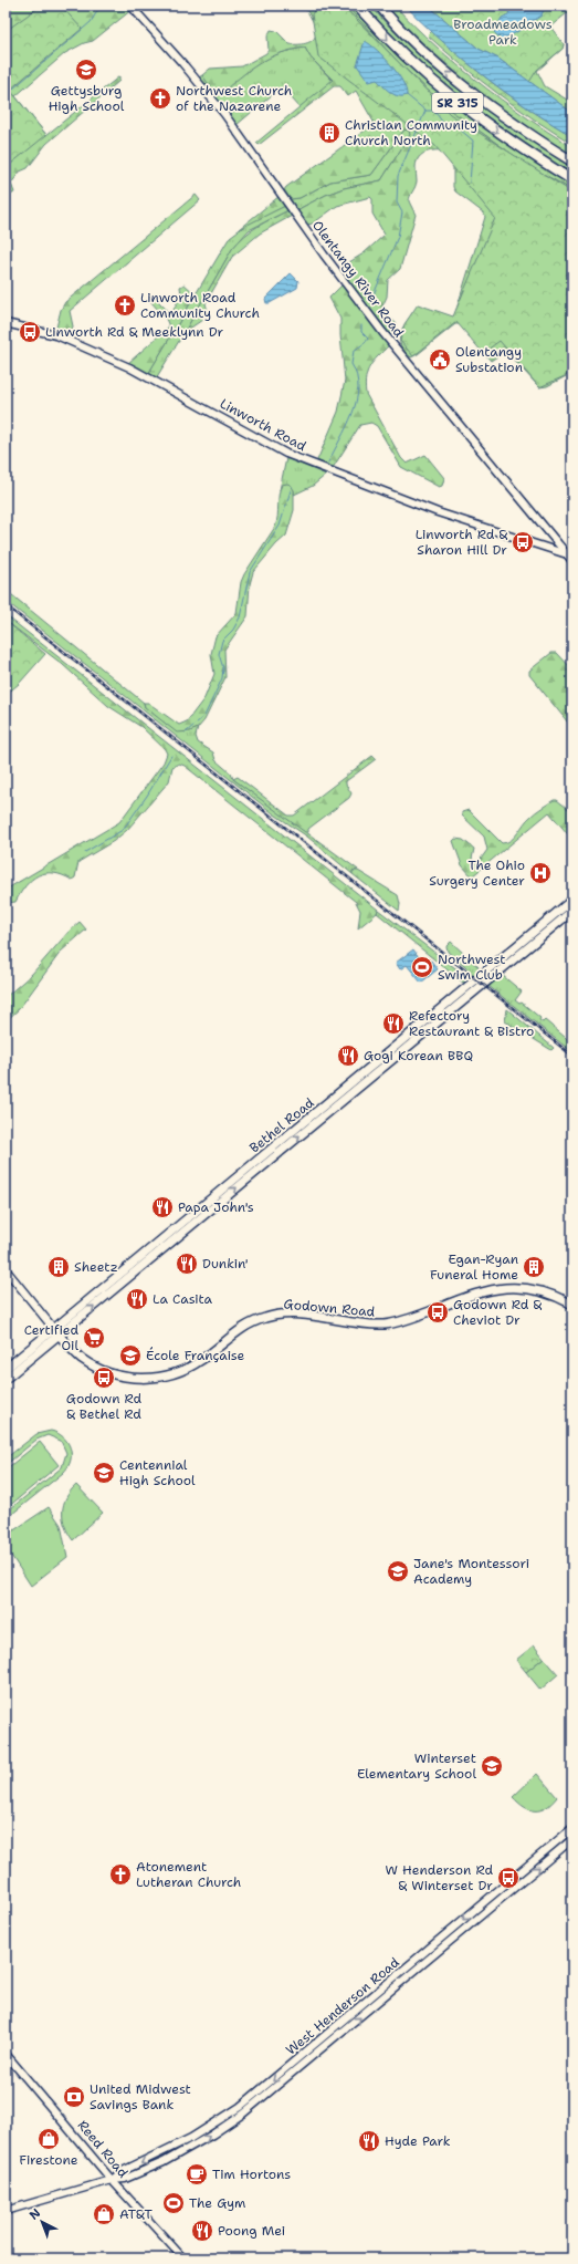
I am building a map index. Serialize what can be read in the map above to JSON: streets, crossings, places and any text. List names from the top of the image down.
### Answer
{
  "streets": {
    "highway": ["SR 315"],
    "main road": [
      "Olentangy River Road",
      "Linworth Road",
      "Bethel Road",
      "Godown Road",
      "West Henderson Road",
      "Reed Road"
    ]
  },
  "crossings": [
    ["Olentangy River Road", "Linworth Road"],
    ["Bethel Road", "Godown Road"],
    ["West Henderson Road", "Reed Road"]
  ],
  "parks": ["Broadmeadows Park"],
  "places": {
    "school or university": [
      "Gettysburg High School",
      "École Française",
      "Centennial High School",
      "Jane's Montessori Academy",
      "Winterset Elementary School"
    ],
    "church": ["Northwest Church of the Nazarene", "Linworth Road Community Church", "Atonement Lutheran Church"],
    "building": ["Christian Community Church North", "Sheetz", "Egan-Ryan Funeral Home"],
    "bus stop": [
      "Linworth Rd & Meeklynn Dr",
      "Linworth Rd & Sharon Hill Dr",
      "Godown Rd & Cheviot Dr",
      "Godown Rd & Bethel Rd",
      "W Henderson Rd & Winterset Dr"
    ],
    "public building": ["Olentangy Substation"],
    "hospital": ["The Ohio Surgery Center"],
    "sports": ["Northwest Swim Club", "The Gym"],
    "restaurant": [
      "Refectory Restaurant & Bistro",
      "Gogi Korean BBQ",
      "Papa John's",
      "Dunkin'",
      "La Casita",
      "Hyde Park",
      "Poong Mei"
    ],
    "supermarket": ["Certified Oil"],
    "bank": ["United Midwest Savings Bank"],
    "shop": ["Firestone", "AT&T"],
    "cafe": ["Tim Hortons"]
  },
  "north": "top left"
}
